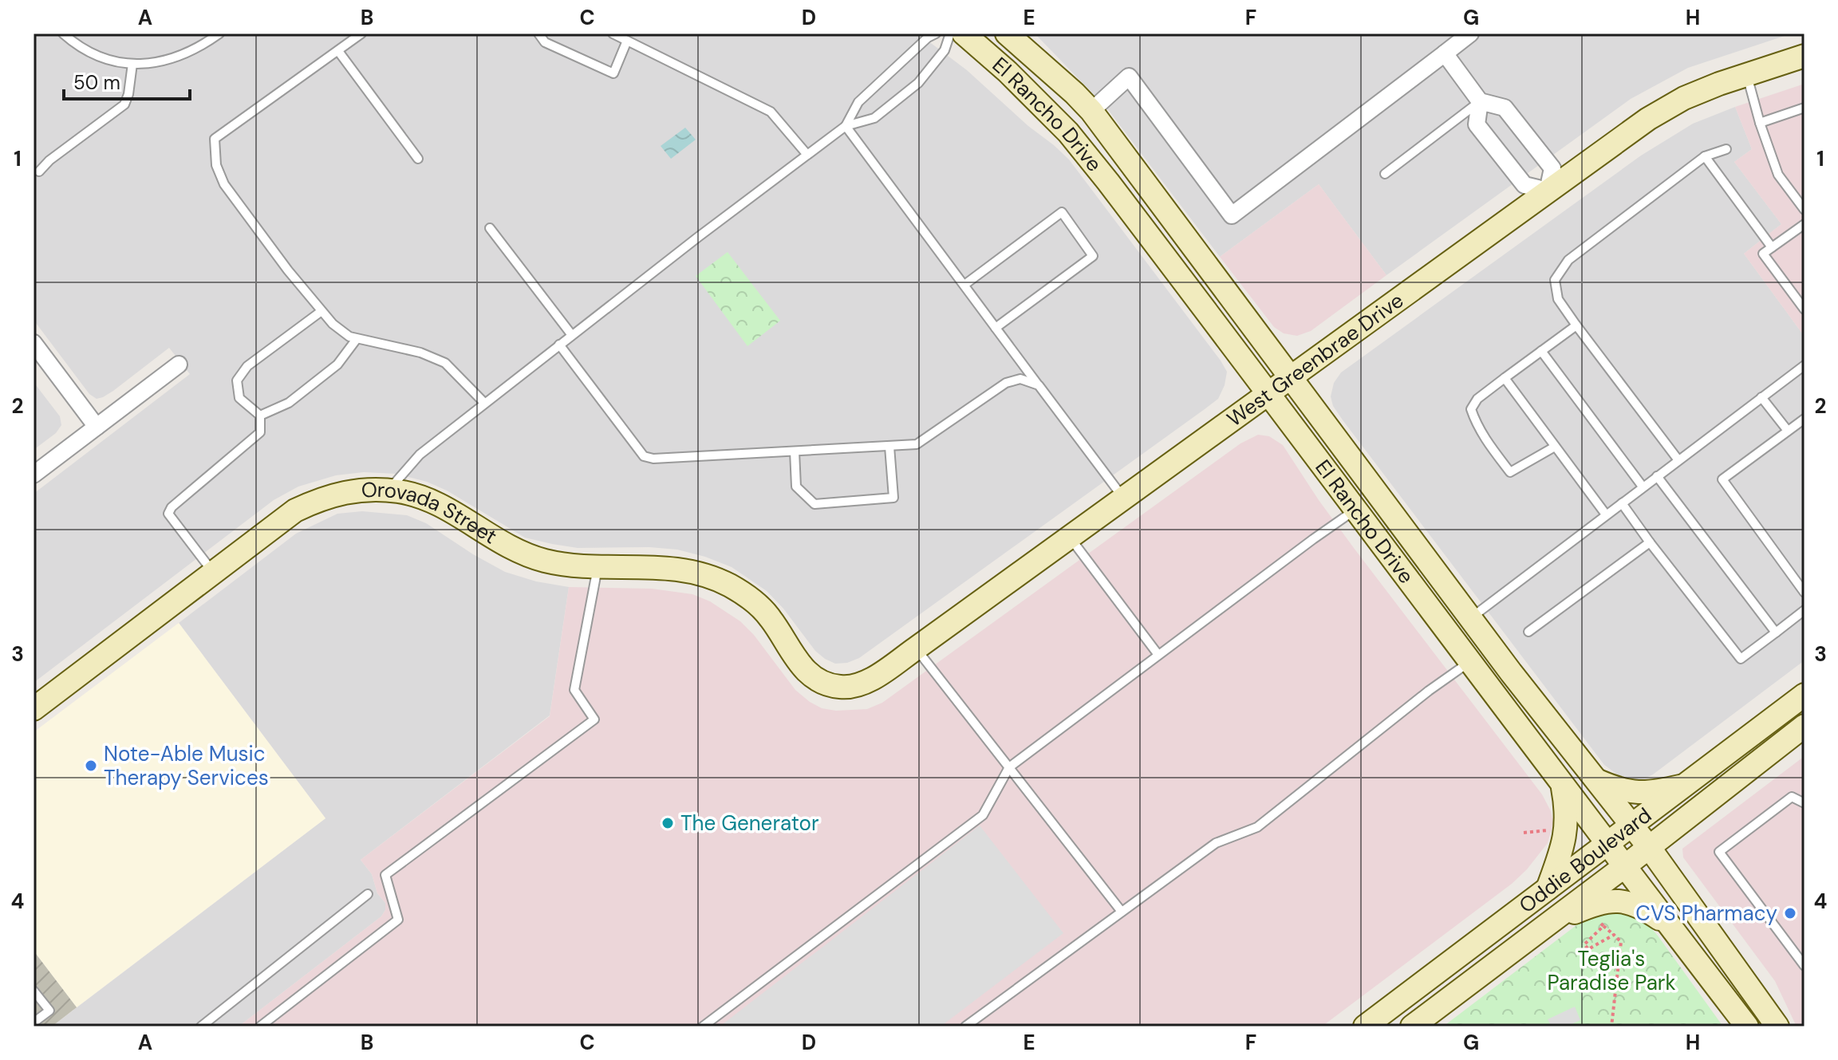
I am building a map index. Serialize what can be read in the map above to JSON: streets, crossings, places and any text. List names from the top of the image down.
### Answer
{
  "streets": {
    "main road": [
      "El Rancho Drive",
      "West Greenbrae Drive",
      "Orovada Street",
      "Oddie Boulevard"
    ]
  },
  "crossings": [
    ["El Rancho Drive", "West Greenbrae Drive"],
    ["El Rancho Drive", "Oddie Boulevard"],
    ["West Greenbrae Drive", "Orovada Street"]
  ],
  "parks": ["Teglia's Paradise Park"],
  "places": ["Note-Able Music Therapy Services", "The Generator", "CVS Pharmacy"],
  "scale_bar": "50 m",
  "grid": {
    "columns": [
      "A",
      "B",
      "C",
      "D",
      "E",
      "F",
      "G",
      "H"
    ],
    "rows": [
      "1",
      "2",
      "3",
      "4"
    ]
  }
}
